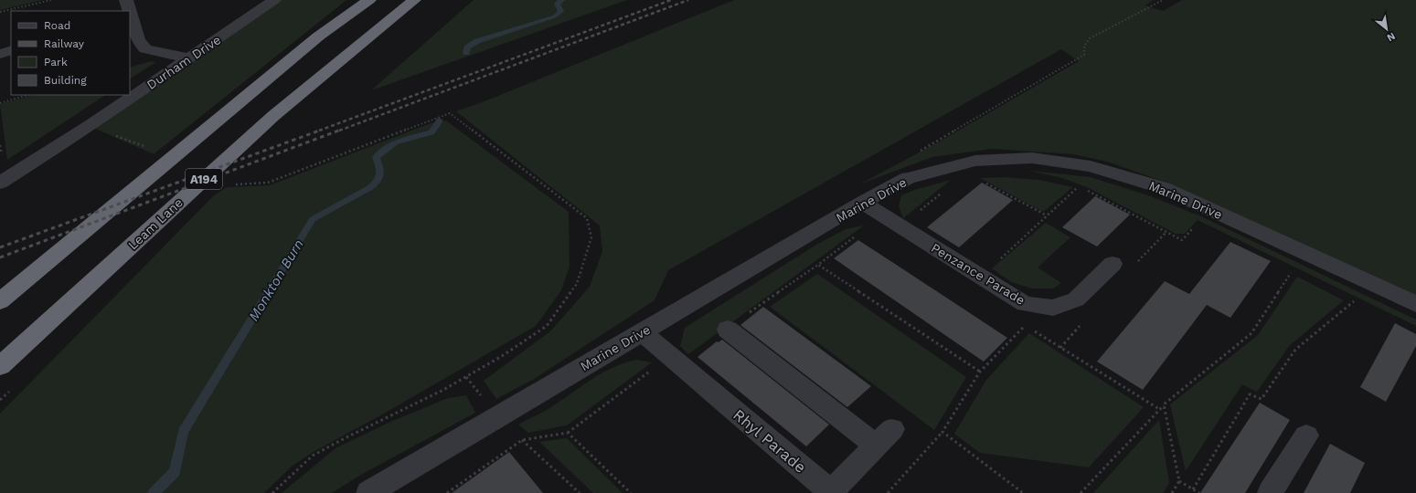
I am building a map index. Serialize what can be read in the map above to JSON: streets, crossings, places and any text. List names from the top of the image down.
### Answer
{
  "streets": {
    "highway": ["A194", "Leam Lane"],
    "street": [
      "Durham Drive",
      "Marine Drive",
      "Penzance Parade",
      "Rhyl Parade"
    ]
  },
  "crossings": [
    ["Marine Drive", "Penzance Parade"],
    ["Marine Drive", "Rhyl Parade"]
  ],
  "water": ["Monkton Burn"],
  "legend": [
    "Road",
    "Railway",
    "Park",
    "Building"
  ],
  "north": "bottom right"
}
